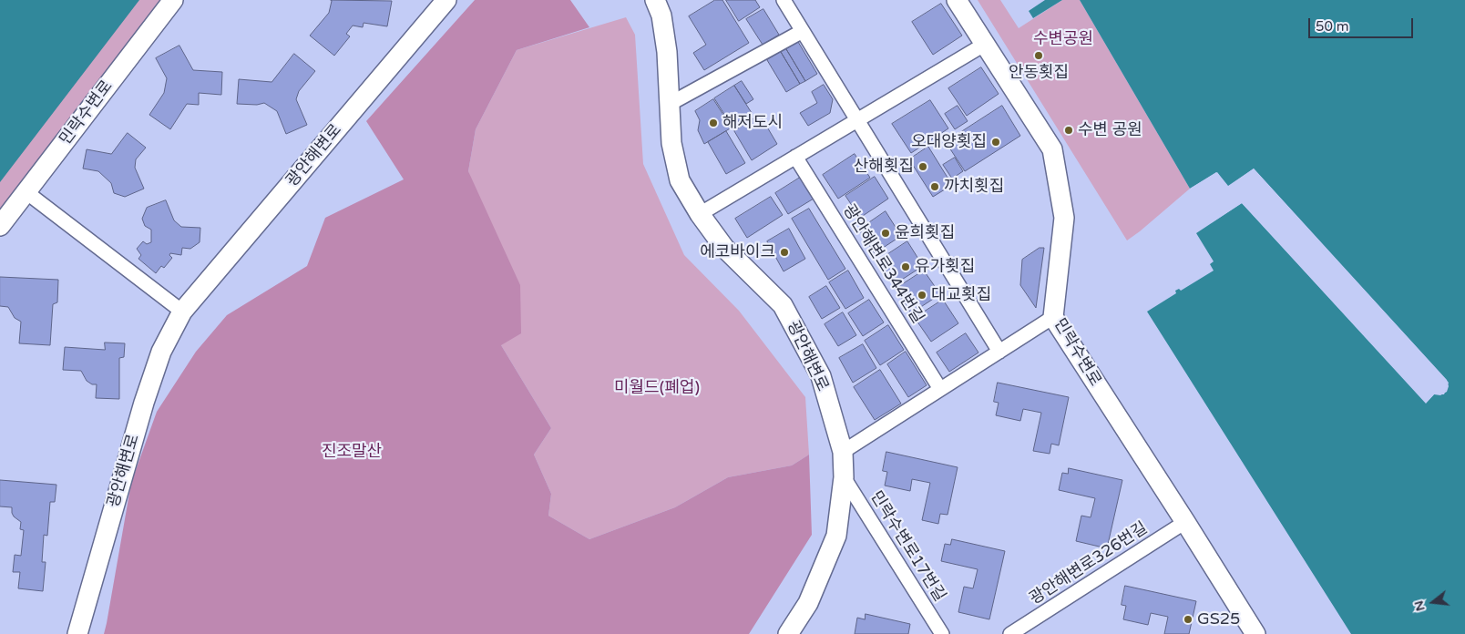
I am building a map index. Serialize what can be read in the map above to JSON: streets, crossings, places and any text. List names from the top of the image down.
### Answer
{
  "streets": {
    "main road": ["민락수변로", "광안해변로"],
    "street": ["광안해변로344번길", "민락수변로17번길", "광안해변로326번길"]
  },
  "crossings": [
    ["민락수변로", "광안해변로326번길"],
    ["광안해변로", "민락수변로17번길"]
  ],
  "parks": ["수변공원", "미월드(폐업)", "진조말산"],
  "places": [
    "안동횟집",
    "해저도시",
    "수변 공원",
    "오대양횟집",
    "산해횟집",
    "까치횟집",
    "윤희횟집",
    "에코바이크",
    "유가횟집",
    "대교횟집",
    "GS25"
  ],
  "scale_bar": "50 m",
  "north": "left"
}
